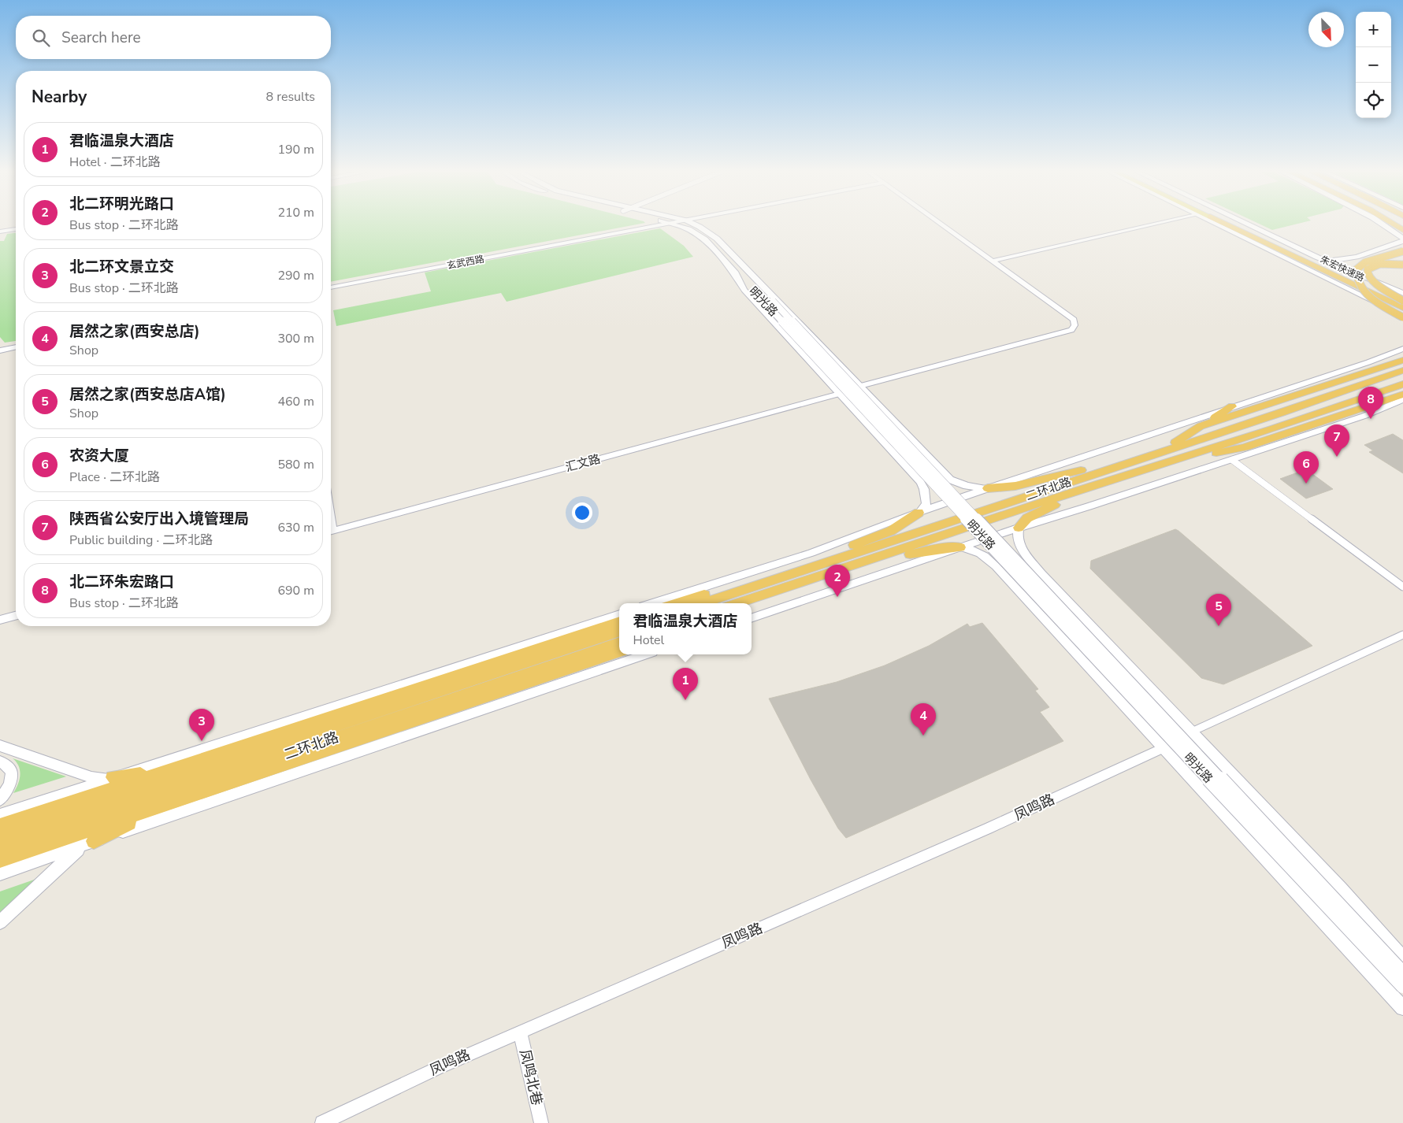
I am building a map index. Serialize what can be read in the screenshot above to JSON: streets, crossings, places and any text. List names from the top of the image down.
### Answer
{
  "streets": {
    "highway": ["朱宏快速路", "二环北路"],
    "main road": ["明光路"],
    "street": [
      "玄武西路",
      "汇文路",
      "凤鸣路",
      "凤鸣北巷"
    ]
  },
  "crossings": [
    ["凤鸣路", "凤鸣北巷"]
  ],
  "north": "bottom right",
  "page": {
    "map_buttons": ["+", "−"],
    "search": "Search here",
    "heading": ["Nearby", "8 results"],
    "list": [
      {
        "mark": "1",
        "name": "君临温泉大酒店",
        "note": "Hotel · 二环北路",
        "value": "190 m"
      },
      {
        "mark": "2",
        "name": "北二环明光路口",
        "note": "Bus stop · 二环北路",
        "value": "210 m"
      },
      {
        "mark": "3",
        "name": "北二环文景立交",
        "note": "Bus stop · 二环北路",
        "value": "290 m"
      },
      {
        "mark": "4",
        "name": "居然之家(西安总店)",
        "note": "Shop",
        "value": "300 m"
      },
      {
        "mark": "5",
        "name": "居然之家(西安总店A馆)",
        "note": "Shop",
        "value": "460 m"
      },
      {
        "mark": "6",
        "name": "农资大厦",
        "note": "Place · 二环北路",
        "value": "580 m"
      },
      {
        "mark": "7",
        "name": "陕西省公安厅出入境管理局",
        "note": "Public building · 二环北路",
        "value": "630 m"
      },
      {
        "mark": "8",
        "name": "北二环朱宏路口",
        "note": "Bus stop · 二环北路",
        "value": "690 m"
      }
    ],
    "pins": [
      "8",
      "7",
      "6",
      "2",
      "5",
      "1",
      "4",
      "3"
    ],
    "popup": ["君临温泉大酒店", "Hotel"]
  }
}
